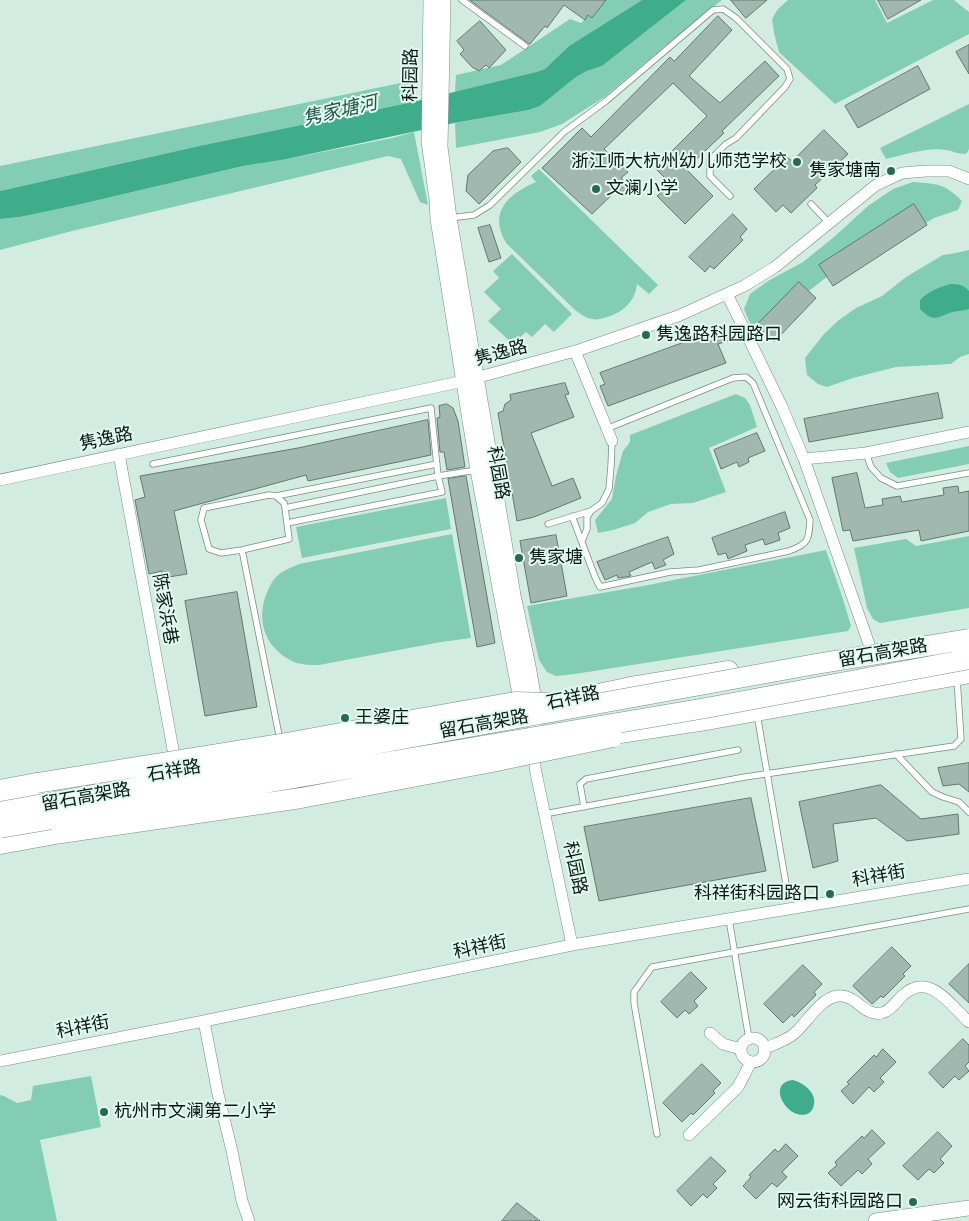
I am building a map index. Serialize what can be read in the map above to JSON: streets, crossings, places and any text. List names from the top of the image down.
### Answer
{
  "streets": {
    "highway": ["留石高架路"],
    "main road": ["石祥路"],
    "street": [
      "科园路",
      "隽逸路",
      "陈家浜巷",
      "科祥街"
    ]
  },
  "crossings": [
    ["科园路", "隽逸路"],
    ["科园路", "石祥路"],
    ["科园路", "科祥街"],
    ["隽逸路", "陈家浜巷"],
    ["陈家浜巷", "石祥路"]
  ],
  "water": ["隽家塘河"],
  "places": [
    "浙江师大杭州幼儿师范学校",
    "隽家塘南",
    "文澜小学",
    "隽逸路科园路口",
    "隽家塘",
    "王婆庄",
    "科祥街科园路口",
    "杭州市文澜第二小学",
    "网云街科园路口"
  ]
}
